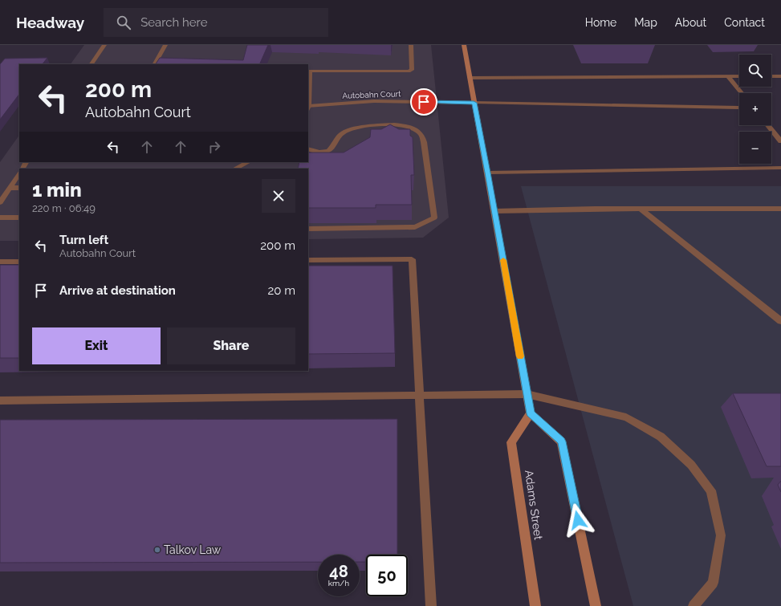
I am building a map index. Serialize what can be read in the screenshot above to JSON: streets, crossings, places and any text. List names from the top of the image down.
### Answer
{
  "streets": {
    "main road": ["Adams Street"],
    "street": ["Autobahn Court"]
  },
  "places": ["Talkov Law"],
  "page": {
    "header": "Headway",
    "search": "Search here",
    "nav": [
      "Home",
      "Map",
      "About",
      "Contact"
    ],
    "map_buttons": ["+", "−"],
    "turn": ["200 m", "Autobahn Court"],
    "heading": ["1 min", "220 m · 06:49"],
    "list": [
      {
        "name": "Turn left",
        "note": "Autobahn Court",
        "value": "200 m"
      },
      {
        "name": "Arrive at destination",
        "value": "20 m"
      }
    ],
    "buttons": ["Exit", "Share"],
    "speed": "48 km/h",
    "limit": "50"
  }
}
